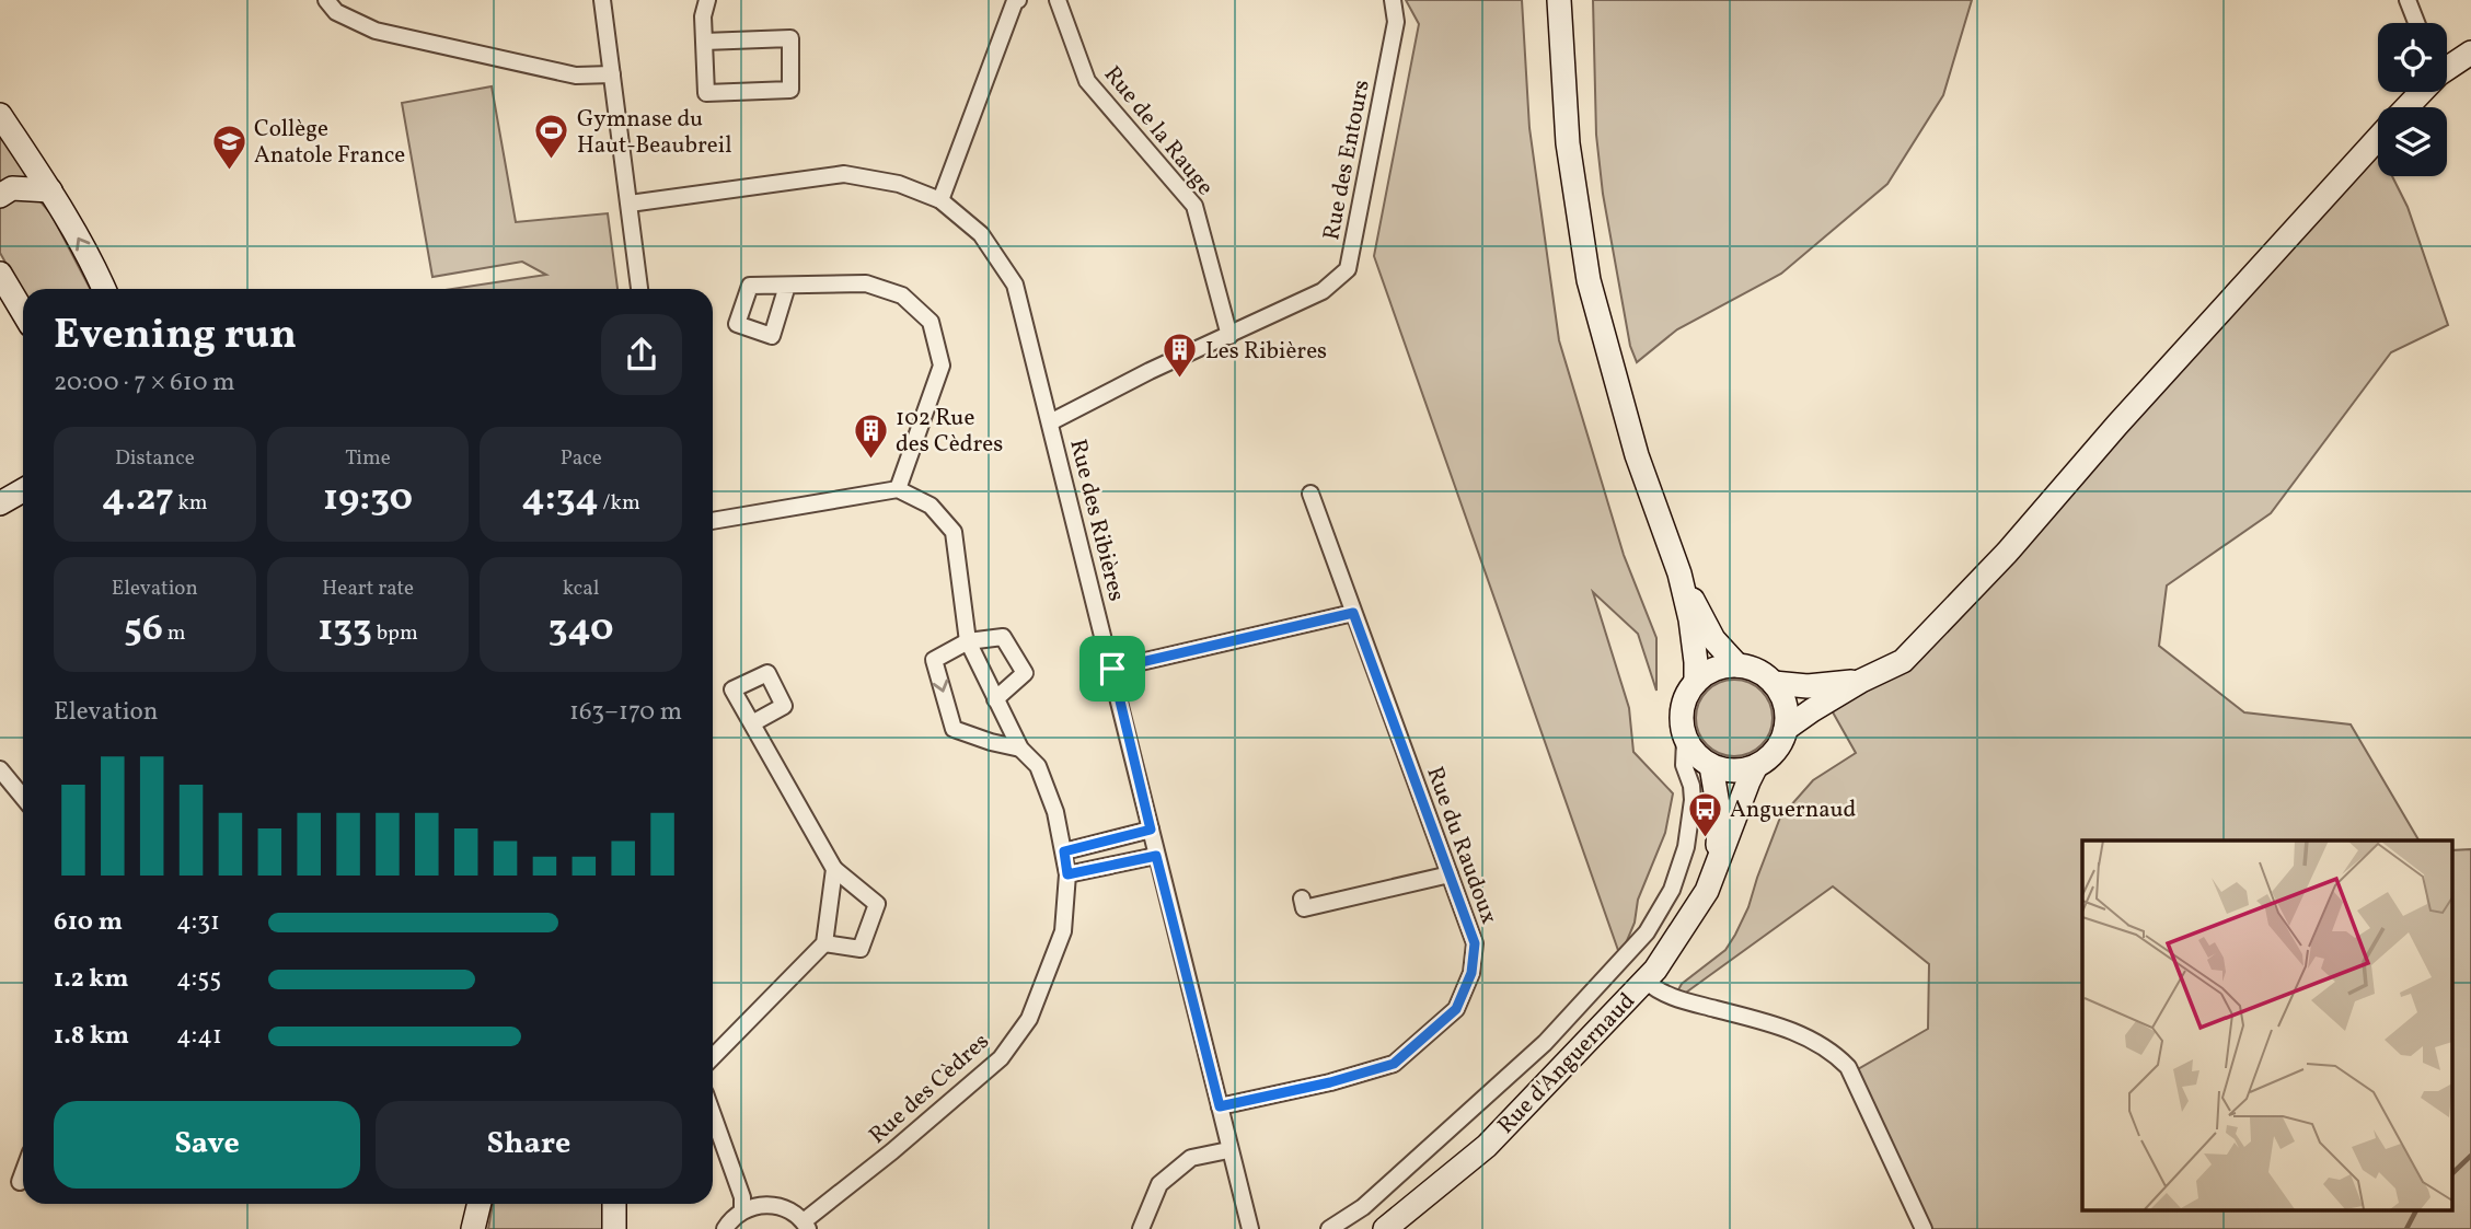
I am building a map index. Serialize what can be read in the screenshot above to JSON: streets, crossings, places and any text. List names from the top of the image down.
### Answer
{
  "streets": {
    "main road": ["Rue d'Anguernaud"],
    "street": [
      "Rue de la Rauge",
      "Rue des Entours",
      "Rue des Ribières",
      "Rue du Raudoux",
      "Rue des Cèdres"
    ]
  },
  "crossings": [
    ["Rue de la Rauge", "Rue des Entours"],
    ["Rue des Entours", "Rue des Ribières"],
    ["Rue des Ribières", "Rue du Raudoux"]
  ],
  "places": {
    "sports": ["Gymnase du Haut-Beaubreil"],
    "school or university": ["Collège Anatole France"],
    "building": ["Les Ribières", "102 Rue des Cèdres"],
    "bus stop": ["Anguernaud"]
  },
  "page": {
    "heading": ["Evening run", "20:00 · 7 × 610 m"],
    "stats": [
      ["Distance", "4.27 km"],
      ["Time", "19:30"],
      ["Pace", "4:34 /km"],
      ["Elevation", "56 m"],
      ["Heart rate", "133 bpm"],
      ["kcal", "340"]
    ],
    "chart": ["Elevation", "163–170 m"],
    "list": [
      {
        "name": "610 m",
        "note": "4:31"
      },
      {
        "name": "1.2 km",
        "note": "4:55"
      },
      {
        "name": "1.8 km",
        "note": "4:41"
      }
    ],
    "buttons": ["Save", "Share"]
  }
}
